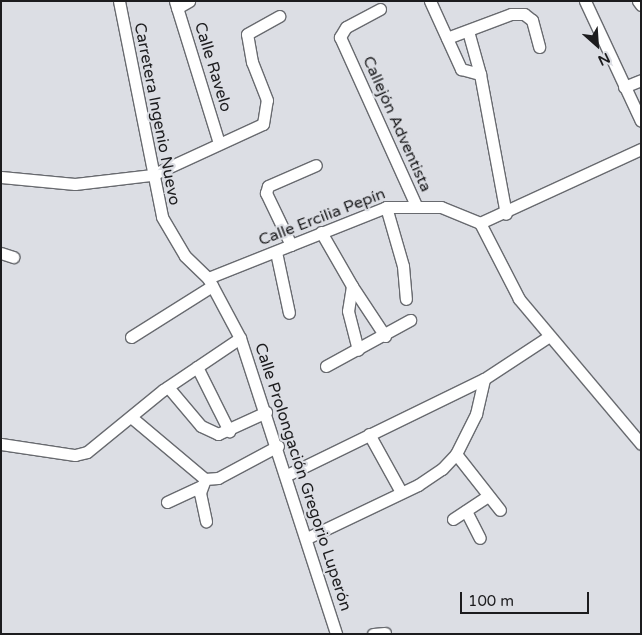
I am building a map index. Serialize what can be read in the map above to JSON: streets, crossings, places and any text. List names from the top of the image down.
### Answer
{
  "streets": {
    "street": [
      "Calle Ravelo",
      "Carretera Ingenio Nuevo",
      "Callejón Adventista",
      "Calle Ercilia Pepín",
      "Calle Prolongación Gregorio Luperón"
    ]
  },
  "crossings": [
    ["Carretera Ingenio Nuevo", "Calle Ercilia Pepín"],
    ["Carretera Ingenio Nuevo", "Calle Prolongación Gregorio Luperón"],
    ["Callejón Adventista", "Calle Ercilia Pepín"],
    ["Calle Ercilia Pepín", "Calle Prolongación Gregorio Luperón"]
  ],
  "scale_bar": "100 m",
  "north": "bottom right"
}
